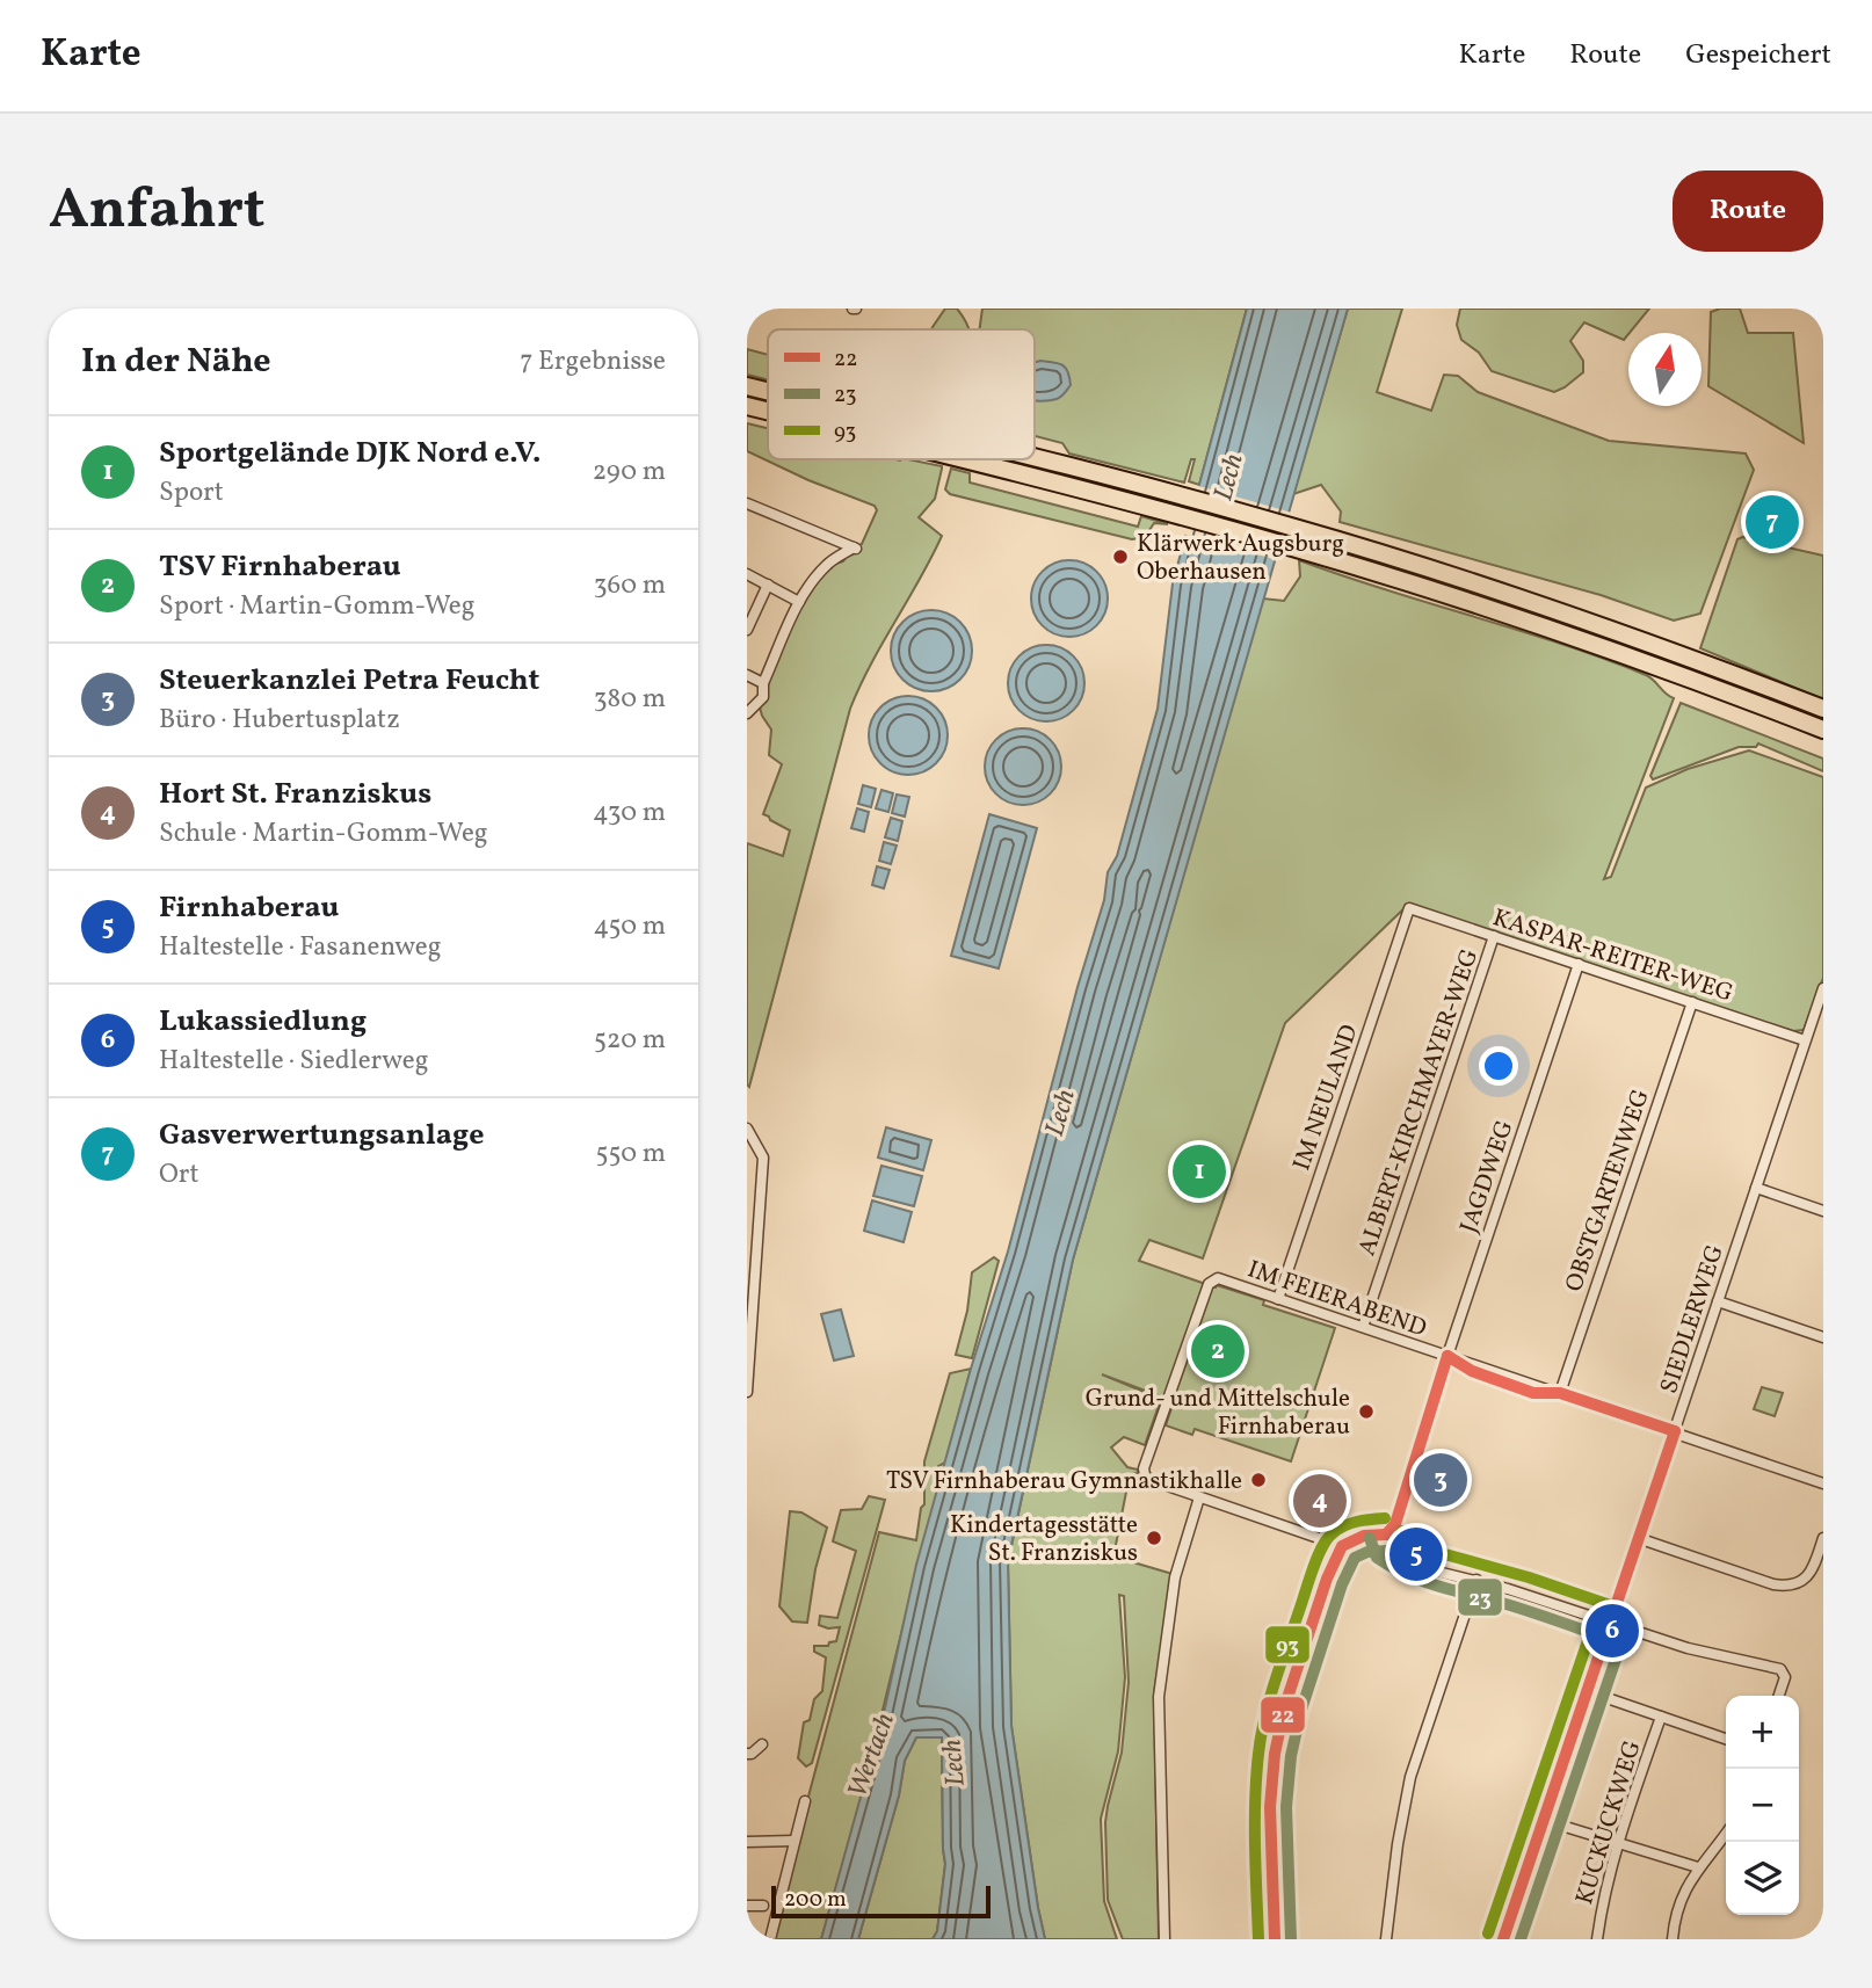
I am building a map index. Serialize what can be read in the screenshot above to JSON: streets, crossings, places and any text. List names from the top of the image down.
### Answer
{
  "streets": {
    "street": [
      "KASPAR-REITER-WEG",
      "IM NEULAND",
      "ALBERT-KIRCHMAYER-WEG",
      "JAGDWEG",
      "OBSTGARTENWEG",
      "IM FEIERABEND",
      "SIEDLERWEG",
      "KUCKUCKWEG"
    ]
  },
  "crossings": [
    ["KASPAR-REITER-WEG", "IM NEULAND"],
    ["KASPAR-REITER-WEG", "ALBERT-KIRCHMAYER-WEG"],
    ["KASPAR-REITER-WEG", "JAGDWEG"],
    ["KASPAR-REITER-WEG", "OBSTGARTENWEG"],
    ["KASPAR-REITER-WEG", "SIEDLERWEG"],
    ["IM NEULAND", "IM FEIERABEND"],
    ["ALBERT-KIRCHMAYER-WEG", "IM FEIERABEND"],
    ["JAGDWEG", "IM FEIERABEND"],
    ["OBSTGARTENWEG", "IM FEIERABEND"],
    ["IM FEIERABEND", "SIEDLERWEG"]
  ],
  "water": ["Lech", "Wertach"],
  "places": [
    "Klärwerk Augsburg Oberhausen",
    "Grund- und Mittelschule Firnhaberau",
    "TSV Firnhaberau Gymnastikhalle",
    "Kindertagesstätte St. Franziskus"
  ],
  "lines": ["transit line 22", "transit line 93", "transit line 23"],
  "legend": ["22", "23", "93"],
  "scale_bar": "200 m",
  "north": "top",
  "page": {
    "header": "Karte",
    "nav": ["Karte", "Route", "Gespeichert"],
    "buttons": "Route",
    "title": "Anfahrt",
    "heading": ["In der Nähe", "7 Ergebnisse"],
    "list": [
      {
        "mark": "1",
        "name": "Sportgelände DJK Nord e.V.",
        "note": "Sport",
        "value": "290 m"
      },
      {
        "mark": "2",
        "name": "TSV Firnhaberau",
        "note": "Sport · Martin-Gomm-Weg",
        "value": "360 m"
      },
      {
        "mark": "3",
        "name": "Steuerkanzlei Petra Feucht",
        "note": "Büro · Hubertusplatz",
        "value": "380 m"
      },
      {
        "mark": "4",
        "name": "Hort St. Franziskus",
        "note": "Schule · Martin-Gomm-Weg",
        "value": "430 m"
      },
      {
        "mark": "5",
        "name": "Firnhaberau",
        "note": "Haltestelle · Fasanenweg",
        "value": "450 m"
      },
      {
        "mark": "6",
        "name": "Lukassiedlung",
        "note": "Haltestelle · Siedlerweg",
        "value": "520 m"
      },
      {
        "mark": "7",
        "name": "Gasverwertungsanlage",
        "note": "Ort",
        "value": "550 m"
      }
    ],
    "pins": [
      "7",
      "1",
      "2",
      "3",
      "4",
      "5",
      "6"
    ],
    "map_buttons": ["+", "−"],
    "scale": "200 m"
  }
}
